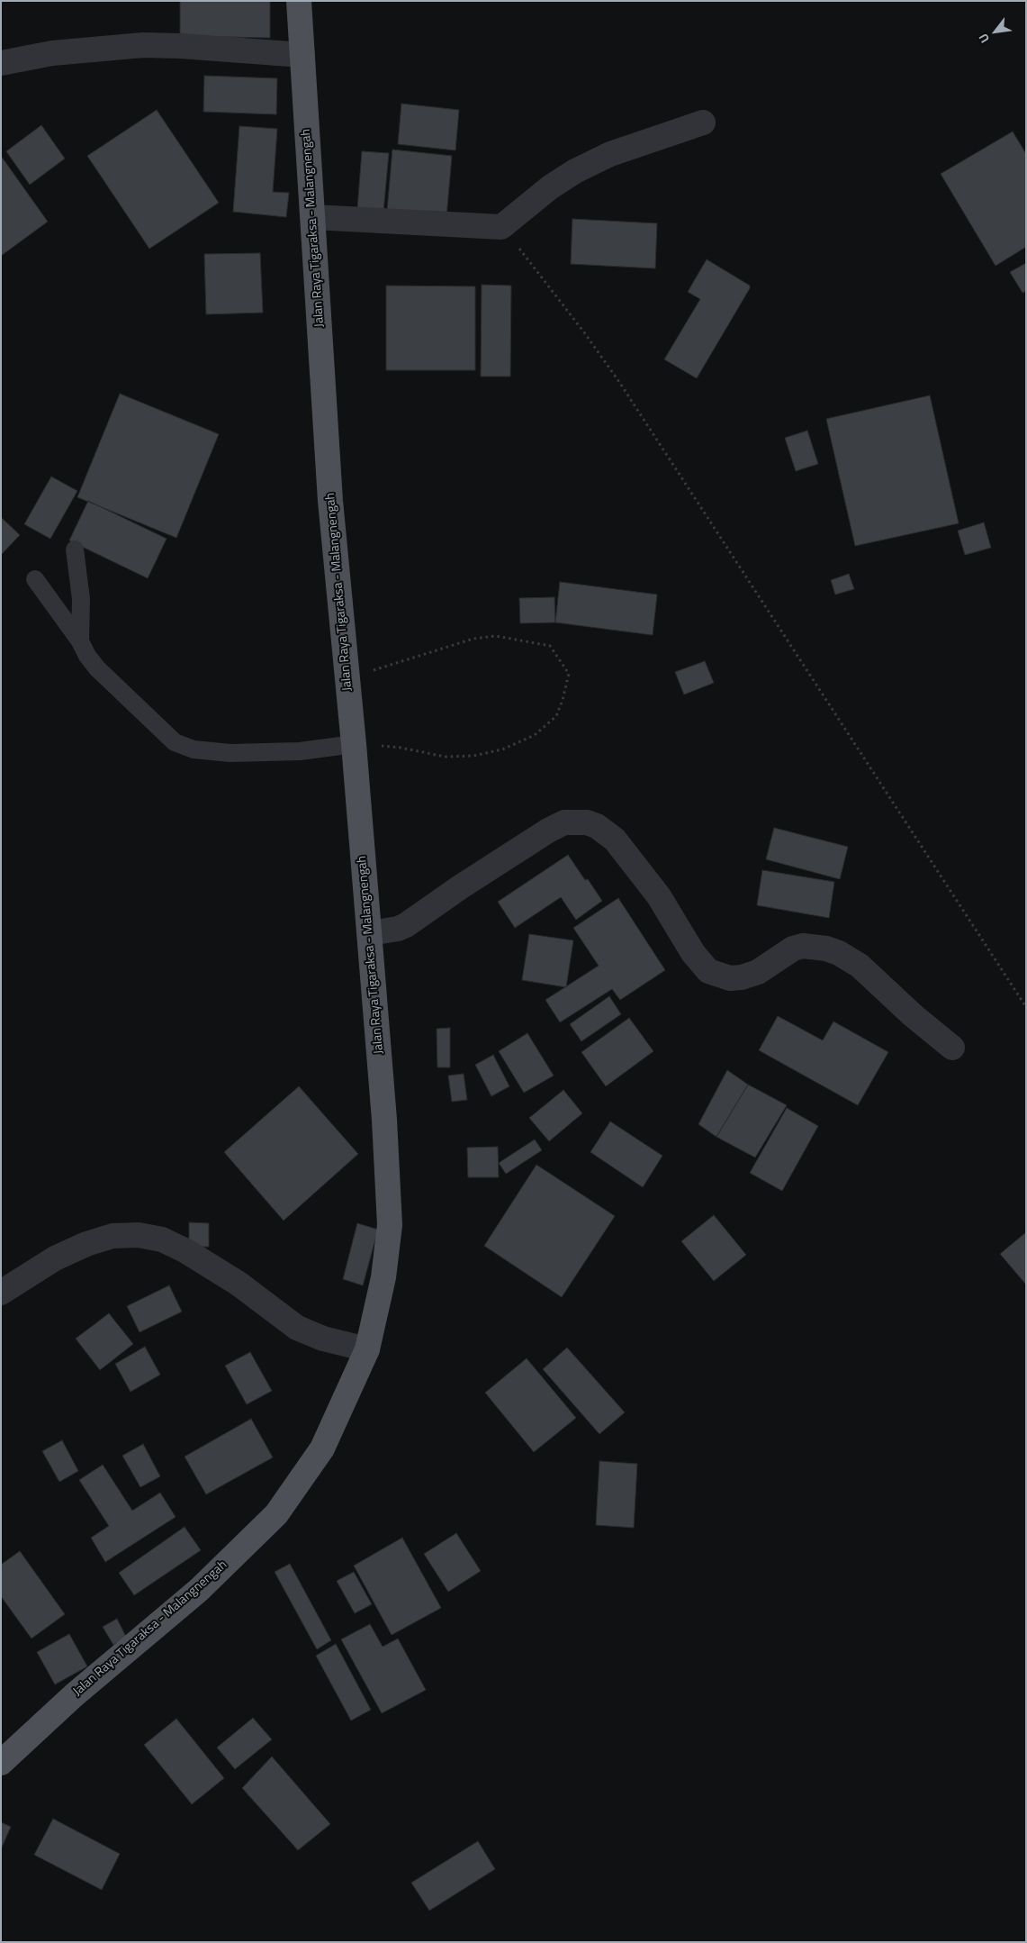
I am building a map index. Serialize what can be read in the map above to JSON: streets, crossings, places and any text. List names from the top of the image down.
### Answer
{
  "streets": {
    "main road": ["Jalan Raya Tigaraksa - Malangnengah"]
  },
  "north": "bottom left"
}
